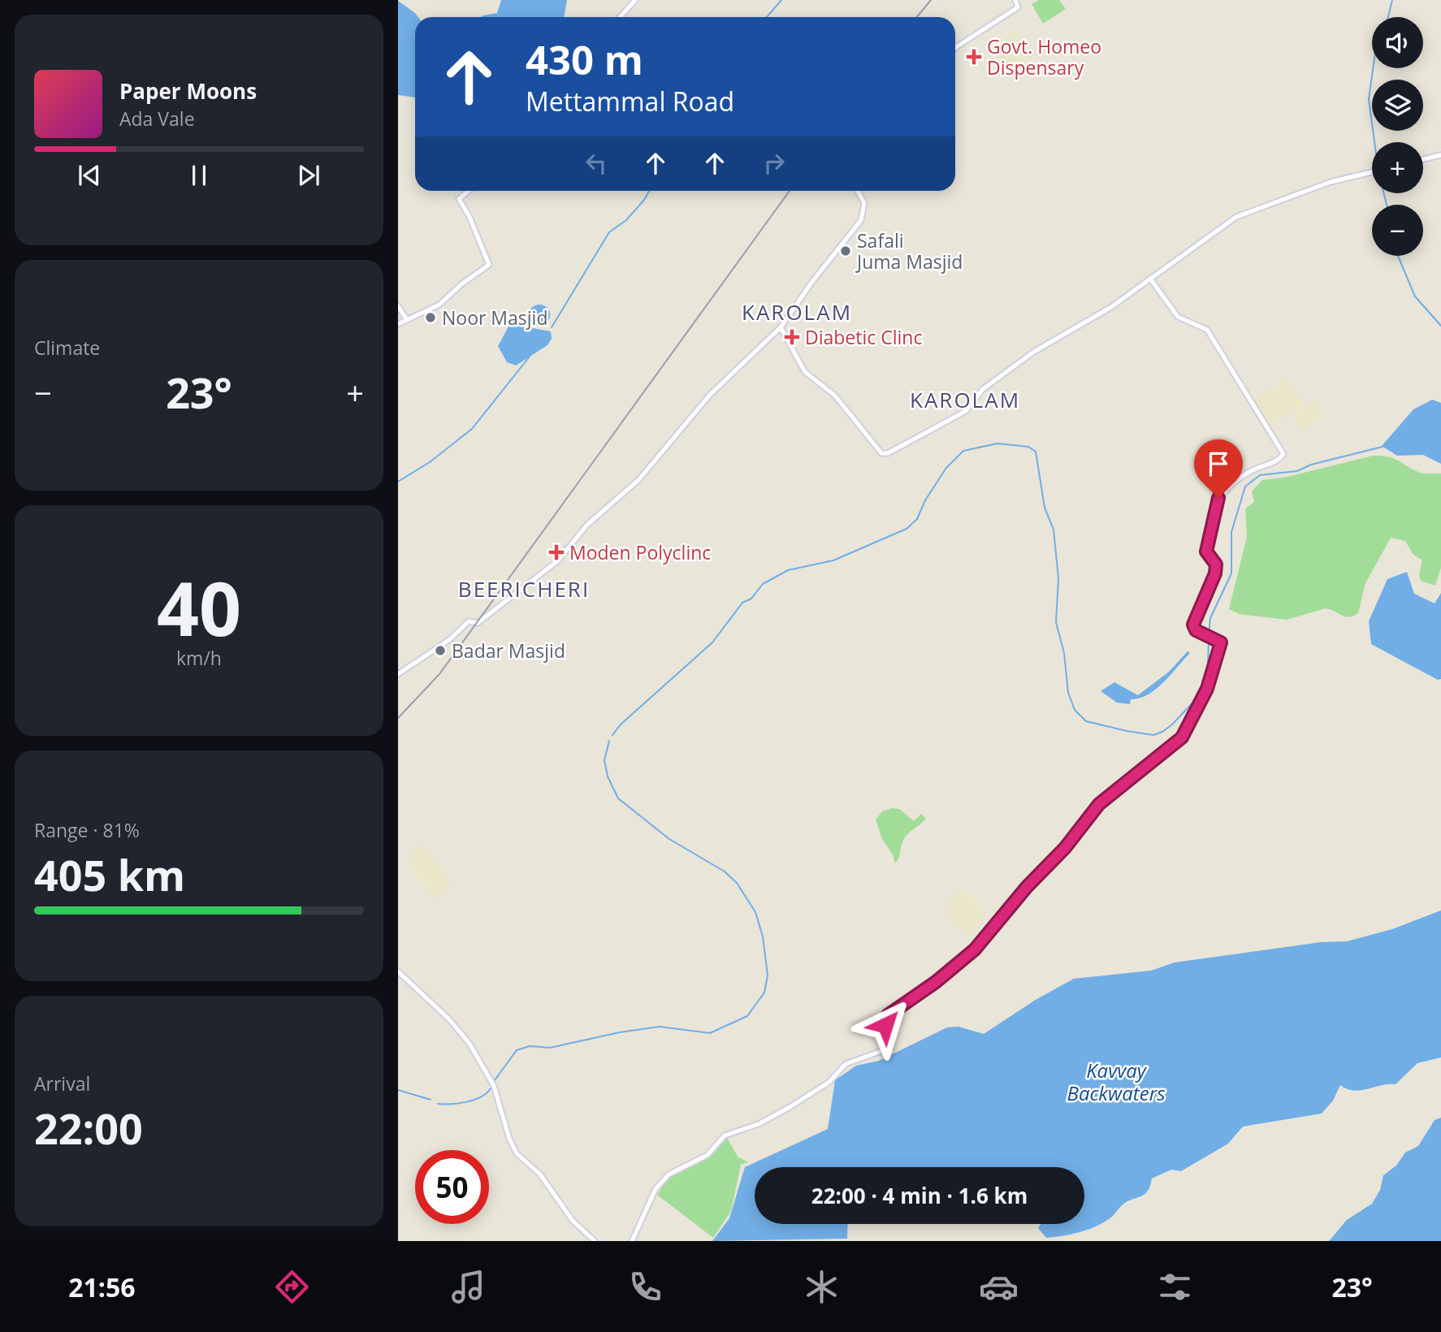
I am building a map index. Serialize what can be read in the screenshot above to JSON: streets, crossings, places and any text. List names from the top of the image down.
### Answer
{
  "districts": ["KAROLAM", "KAROLAM", "BEERICHERI"],
  "water": ["Kavvay Backwaters"],
  "places": {
    "health": ["Govt. Homeo Dispensary", "Diabetic Clinc", "Moden Polyclinc"],
    "other": ["Safali Juma Masjid", "Noor Masjid", "Badar Masjid"]
  },
  "page": {
    "map_buttons": ["+", "−"],
    "turn": ["430 m", "Mettammal Road"],
    "song": ["Paper Moons", "Ada Vale"],
    "tile": [
      "Climate",
      ["40", "km/h"],
      ["Range · 81%", "405 km"],
      ["Arrival", "22:00"]
    ],
    "heat": ["−", "23°", "+"],
    "limit": "50",
    "trip": "22:00 · 4 min · 1.6 km",
    "tabs": ["21:56", "23°"]
  }
}
